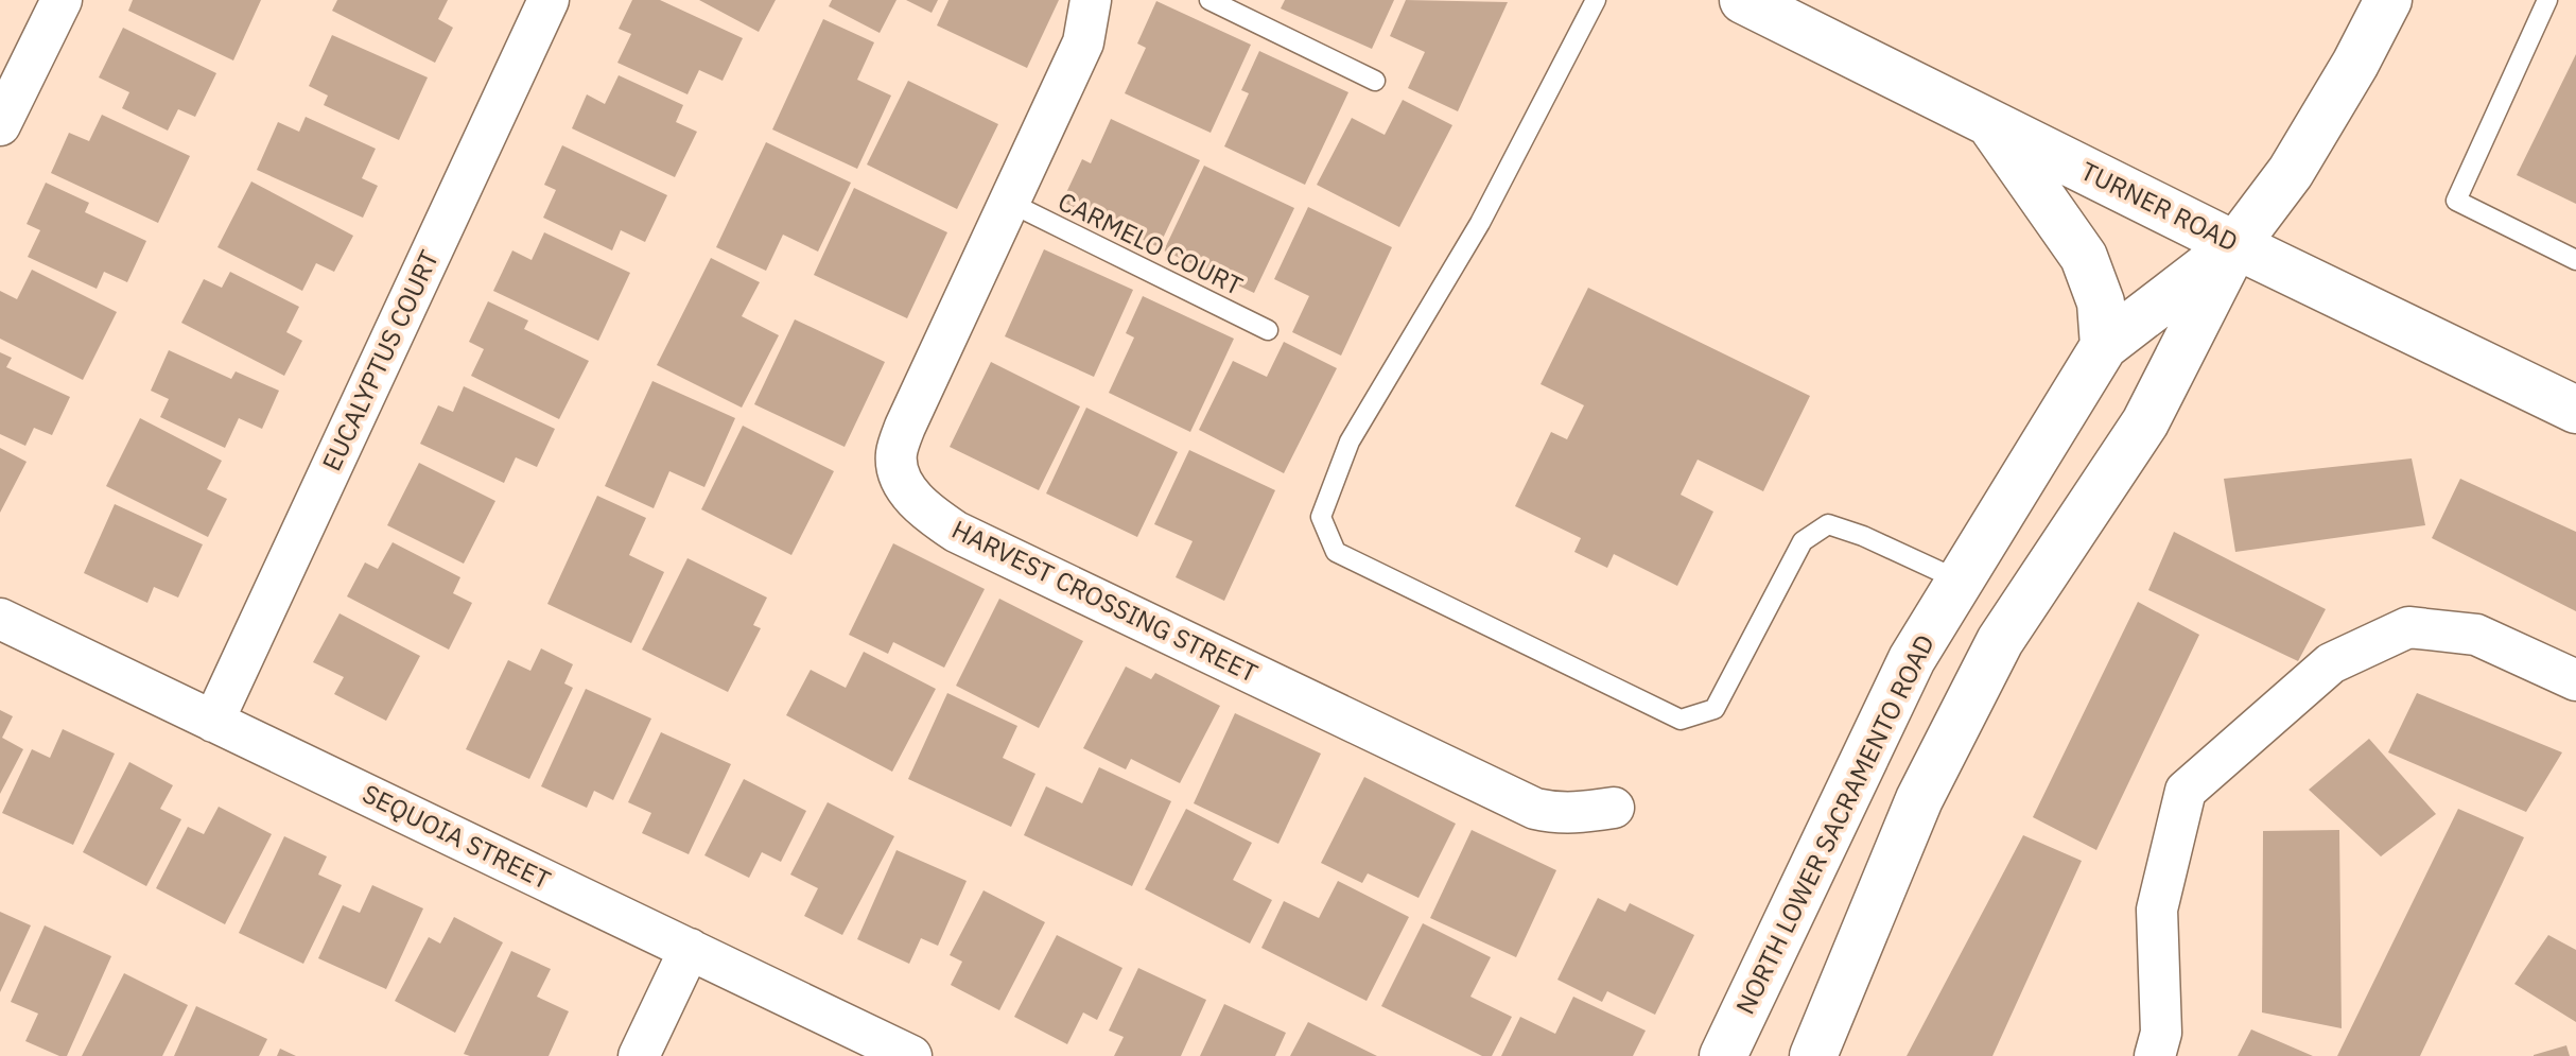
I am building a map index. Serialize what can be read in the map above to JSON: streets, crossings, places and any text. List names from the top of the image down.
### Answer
{
  "streets": {
    "main road": ["TURNER ROAD", "NORTH LOWER SACRAMENTO ROAD"],
    "street": ["EUCALYPTUS COURT", "HARVEST CROSSING STREET", "SEQUOIA STREET"],
    "lane": ["CARMELO COURT"]
  },
  "crossings": [
    ["TURNER ROAD", "NORTH LOWER SACRAMENTO ROAD"],
    ["CARMELO COURT", "HARVEST CROSSING STREET"],
    ["EUCALYPTUS COURT", "SEQUOIA STREET"]
  ]
}
